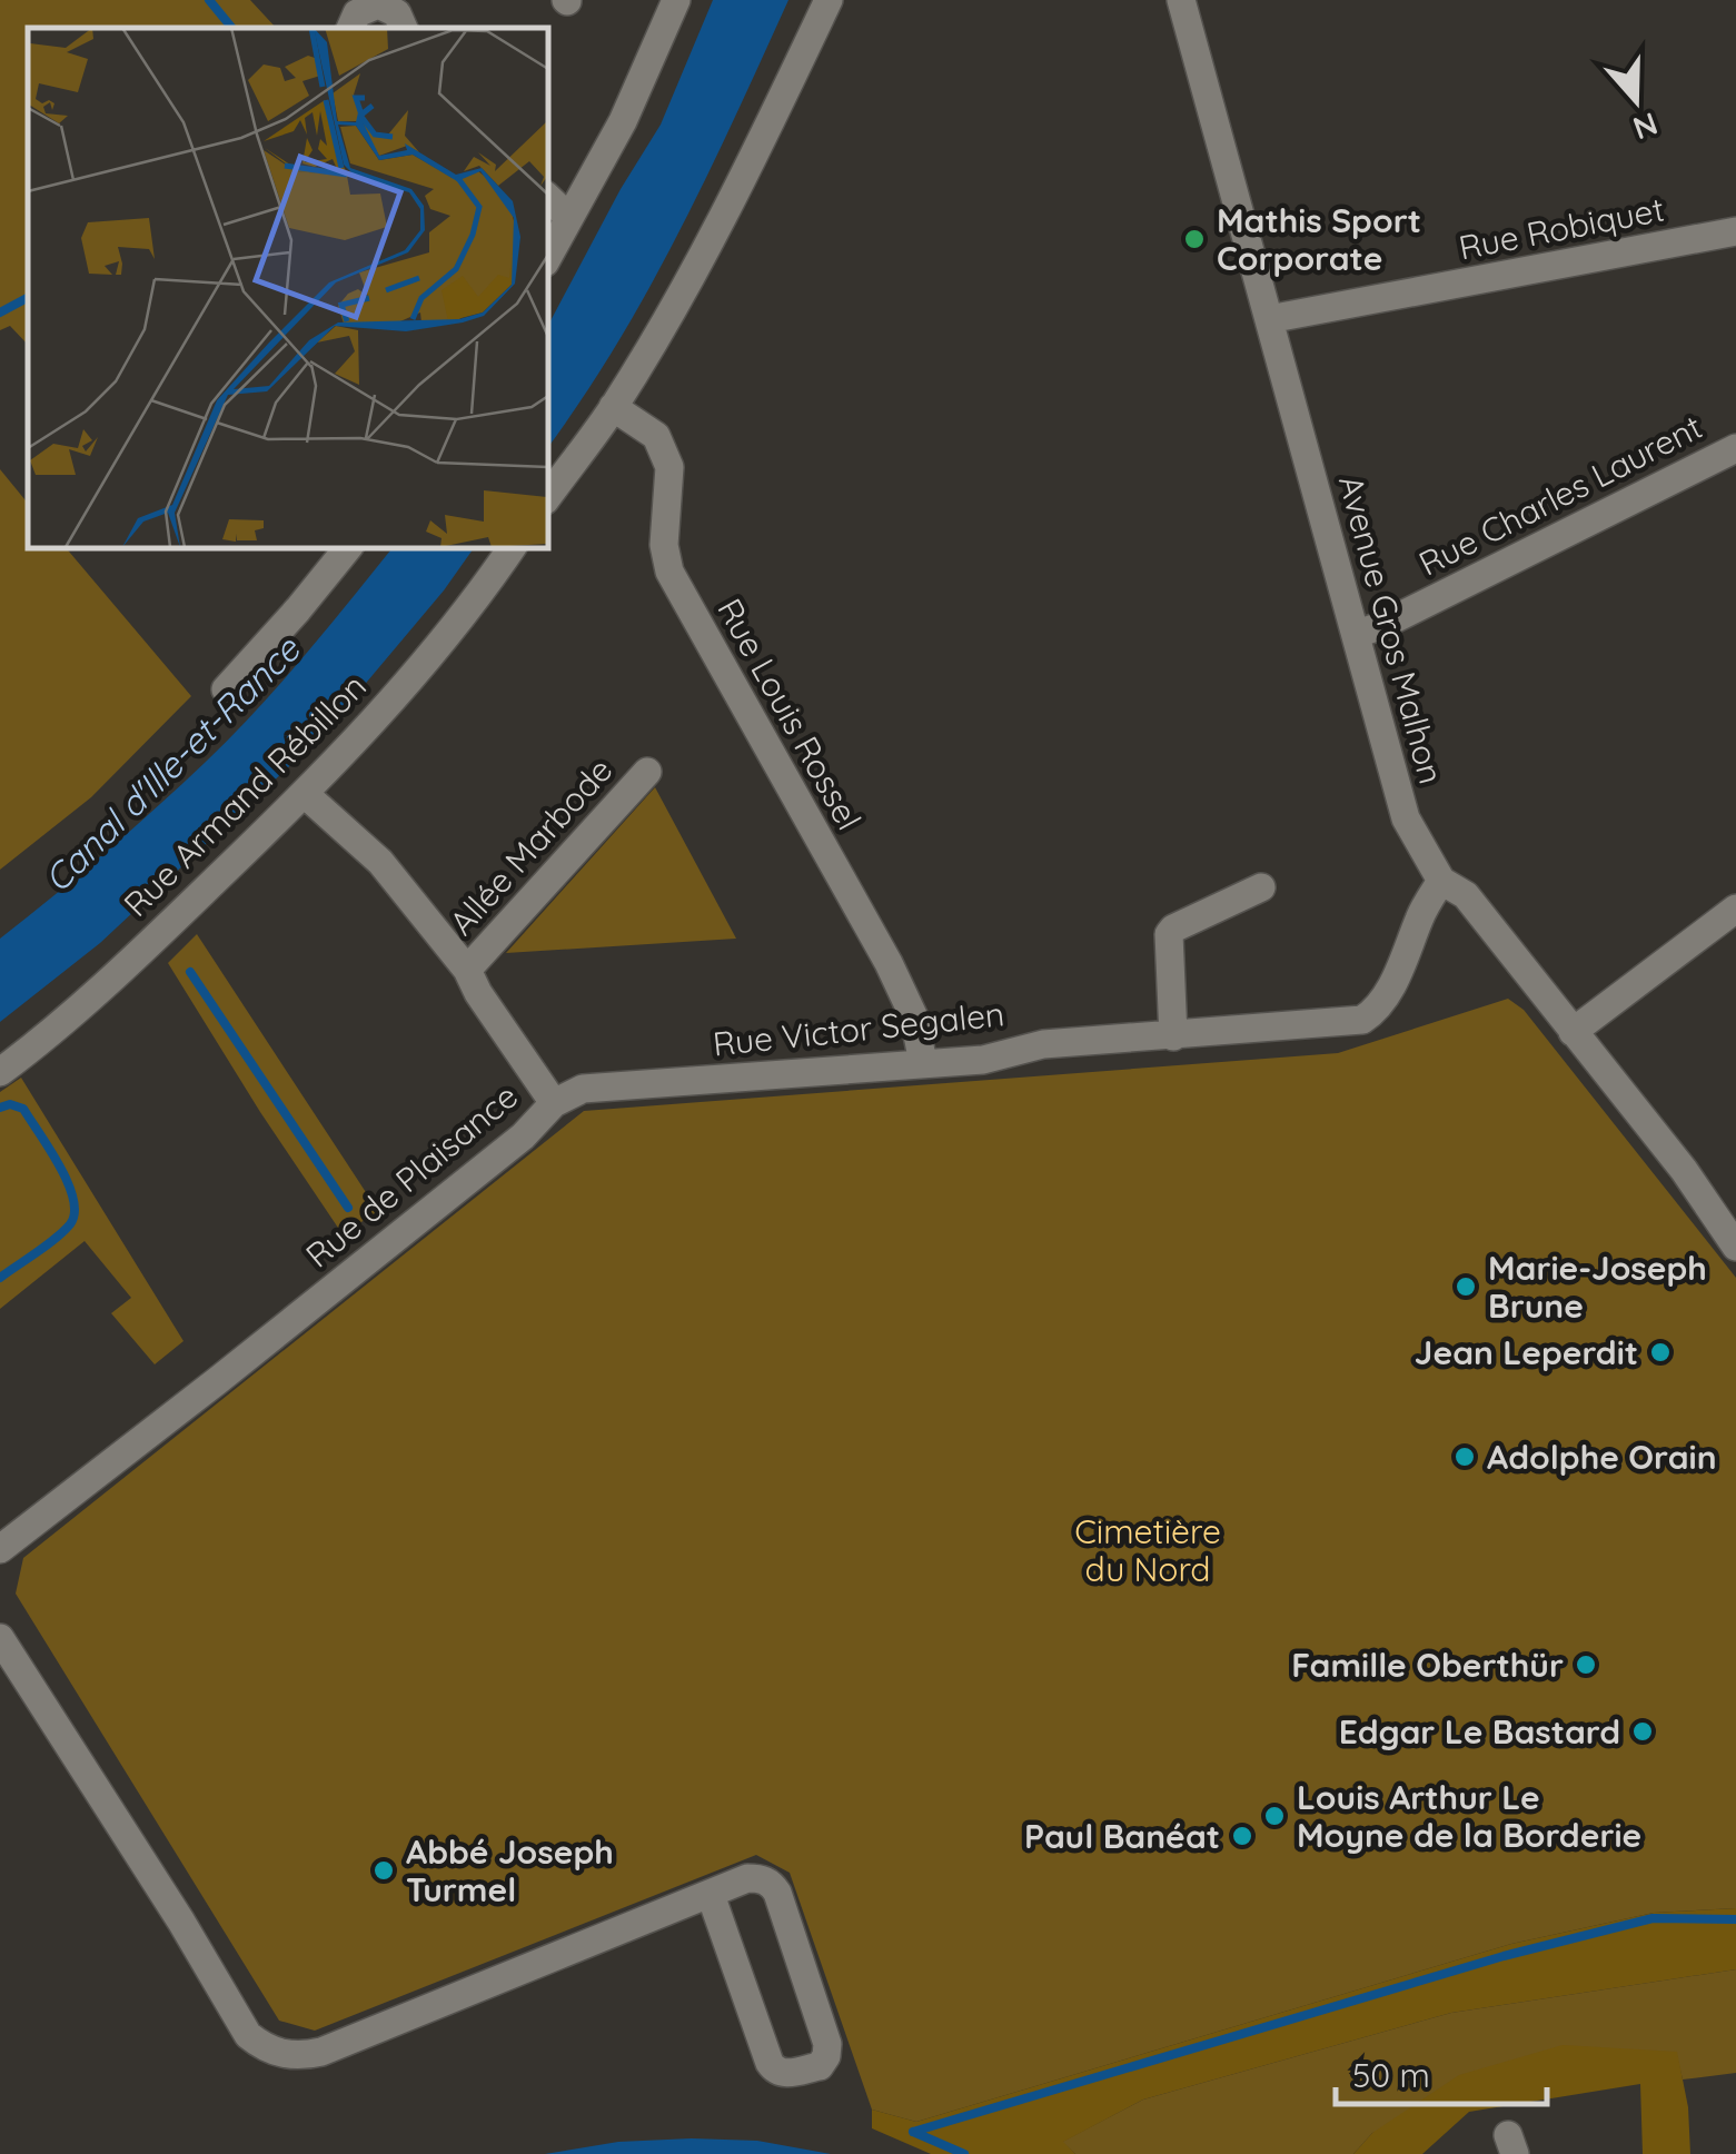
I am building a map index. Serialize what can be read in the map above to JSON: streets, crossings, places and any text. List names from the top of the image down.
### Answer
{
  "streets": {
    "street": [
      "Rue Robiquet",
      "Rue Charles Laurent",
      "Avenue Gros Malhon",
      "Rue Louis Rossel",
      "Rue Armand Rébillon",
      "Allée Marbode",
      "Rue Victor Segalen",
      "Rue de Plaisance"
    ]
  },
  "crossings": [
    ["Rue Robiquet", "Avenue Gros Malhon"],
    ["Rue Charles Laurent", "Avenue Gros Malhon"],
    ["Avenue Gros Malhon", "Rue Victor Segalen"],
    ["Rue Louis Rossel", "Rue Victor Segalen"],
    ["Rue Armand Rébillon", "Rue de Plaisance"],
    ["Allée Marbode", "Rue de Plaisance"],
    ["Rue Victor Segalen", "Rue de Plaisance"]
  ],
  "water": ["Canal d'Ille-et-Rance"],
  "parks": ["Cimetière du Nord"],
  "places": [
    "Mathis Sport Corporate",
    "Marie-Joseph Brune",
    "Jean Leperdit",
    "Adolphe Orain",
    "Famille Oberthür",
    "Edgar Le Bastard",
    "Louis Arthur Le Moyne de la Borderie",
    "Paul Banéat",
    "Abbé Joseph Turmel"
  ],
  "scale_bar": "50 m",
  "north": "bottom"
}
